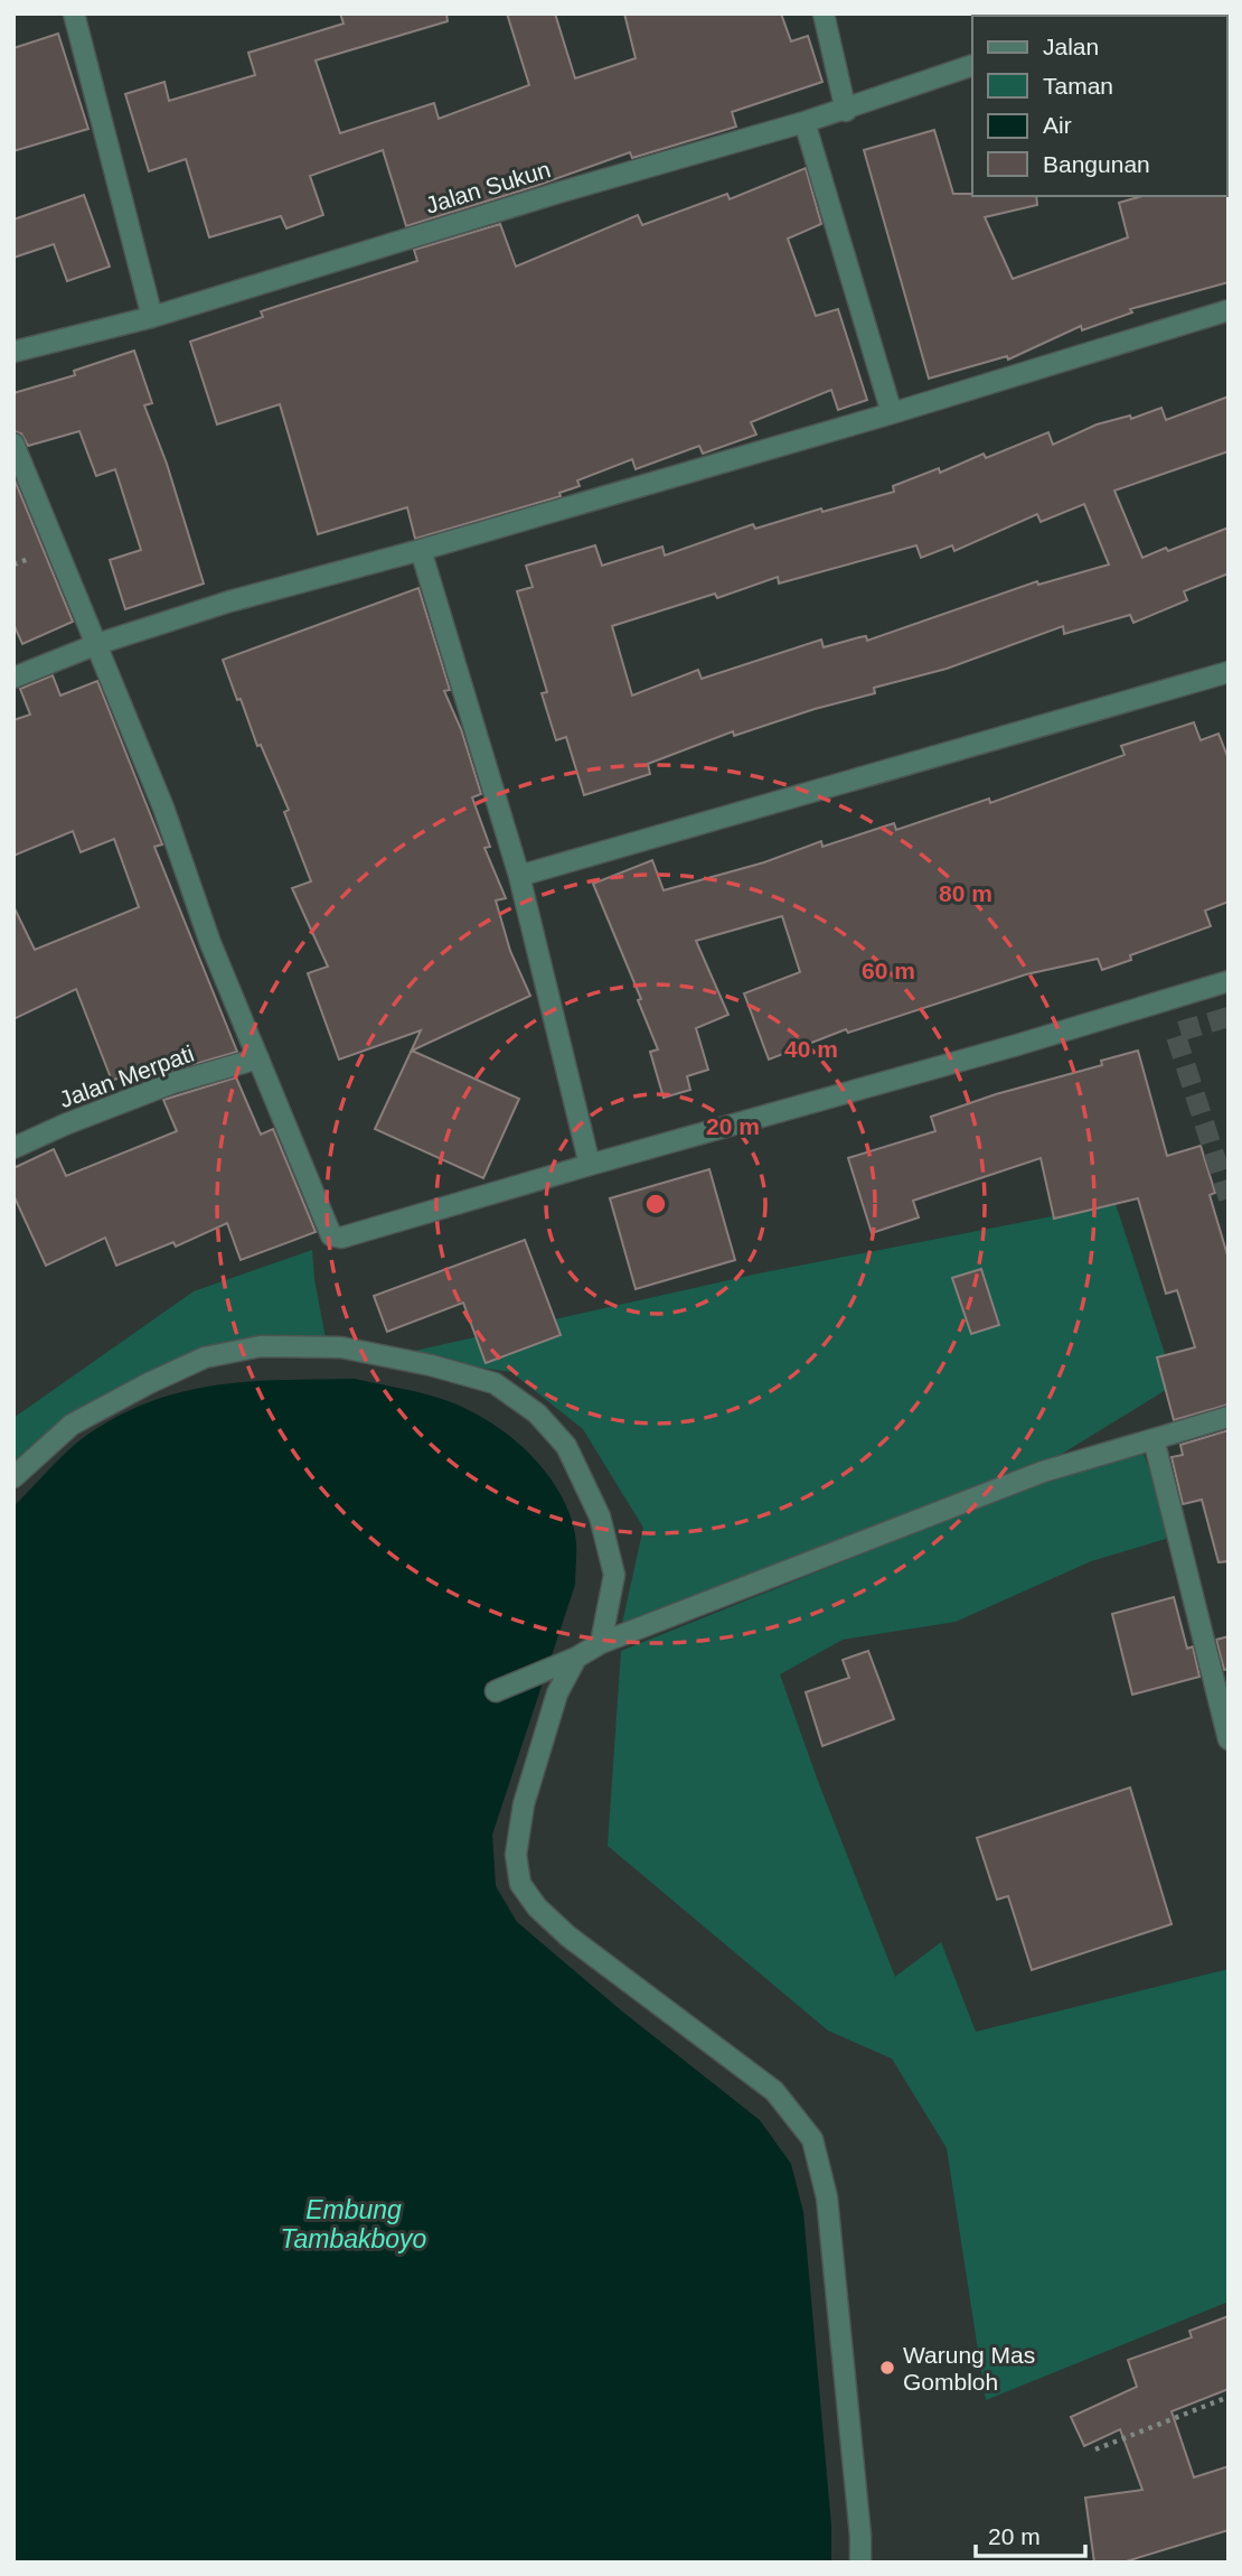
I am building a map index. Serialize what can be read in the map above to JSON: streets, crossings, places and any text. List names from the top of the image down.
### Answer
{
  "streets": {
    "street": ["Jalan Sukun", "Jalan Merpati"]
  },
  "water": ["Embung Tambakboyo"],
  "places": ["Warung Mas Gombloh"],
  "legend": [
    "Jalan",
    "Taman",
    "Air",
    "Bangunan"
  ],
  "scale_bar": "20 m",
  "rings": [
    "80 m",
    "60 m",
    "40 m",
    "20 m"
  ]
}
